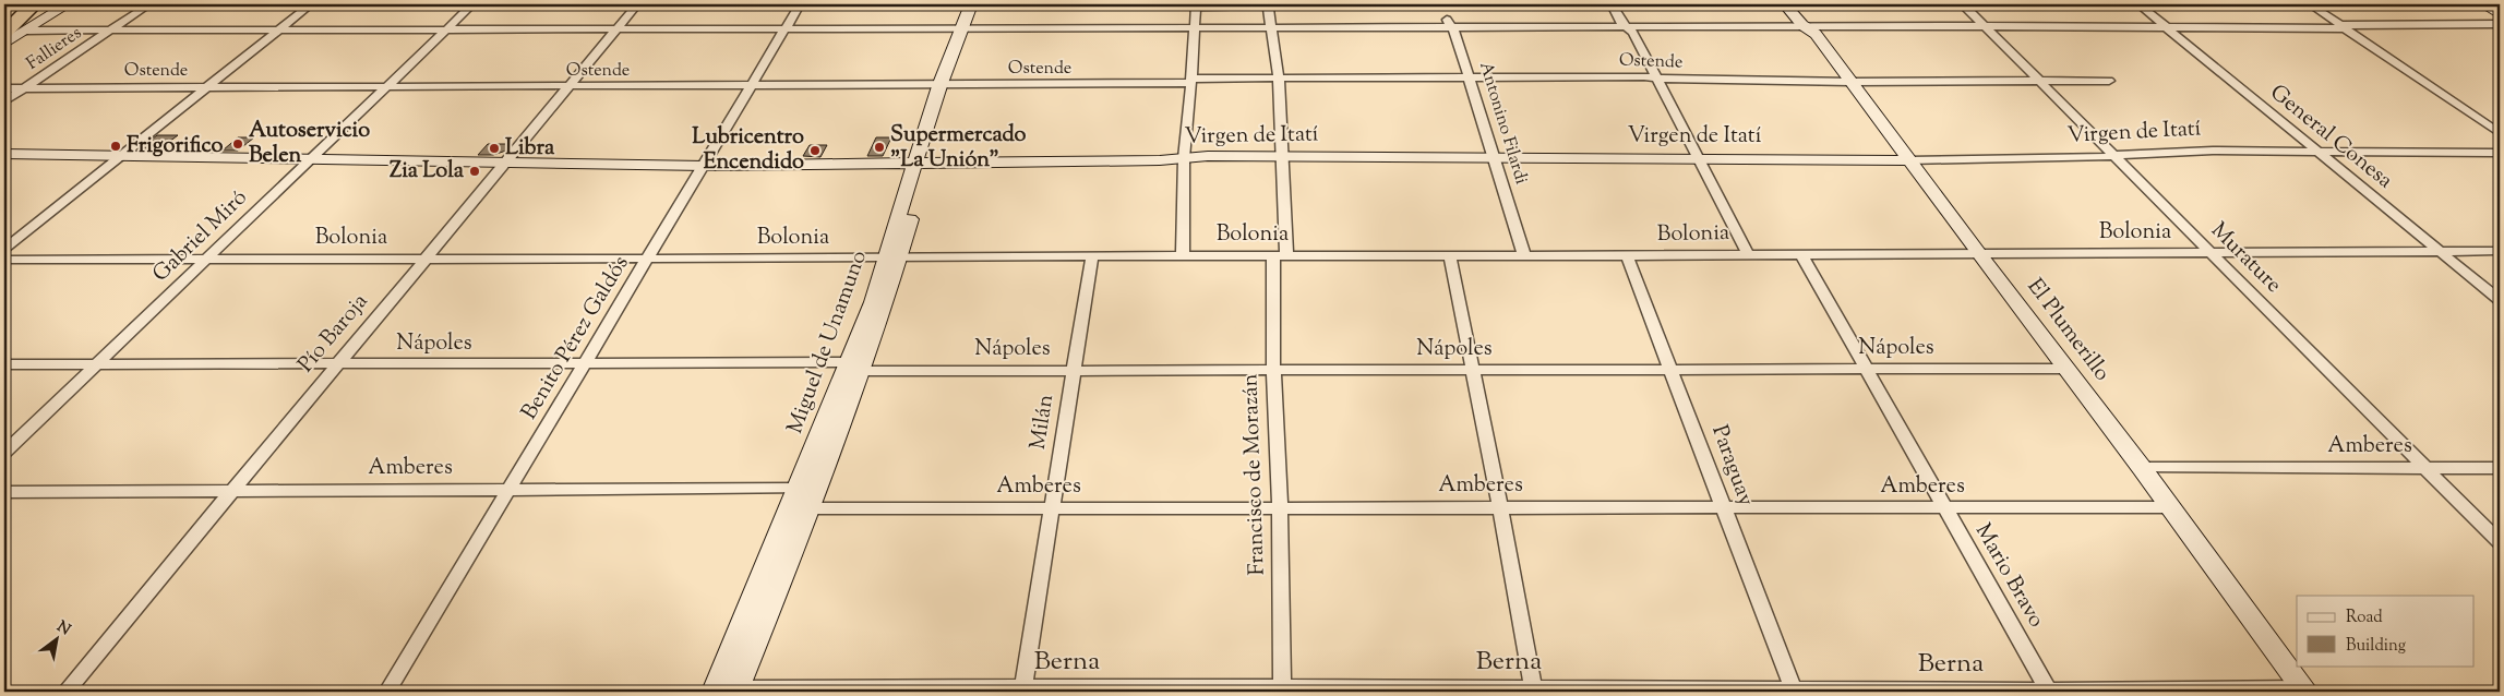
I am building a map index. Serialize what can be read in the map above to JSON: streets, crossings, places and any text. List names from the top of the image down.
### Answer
{
  "streets": {
    "street": [
      "Fallieres",
      "Ostende",
      "Antonino Filardi",
      "Virgen de Itatí",
      "General Conesa",
      "Bolonia",
      "Gabriel Miró",
      "Murature",
      "El Plumerillo",
      "Pío Baroja",
      "Benito Pérez Galdós",
      "Miguel de Unamuno",
      "Nápoles",
      "Milán",
      "Amberes",
      "Paraguay",
      "Francisco de Morazán",
      "Mario Bravo",
      "Berna"
    ]
  },
  "crossings": [
    ["Fallieres", "Ostende"],
    ["Ostende", "Antonino Filardi"],
    ["Ostende", "Gabriel Miró"],
    ["Ostende", "Murature"],
    ["Ostende", "El Plumerillo"],
    ["Ostende", "Pío Baroja"],
    ["Ostende", "Benito Pérez Galdós"],
    ["Ostende", "Miguel de Unamuno"],
    ["Ostende", "Francisco de Morazán"],
    ["Antonino Filardi", "Virgen de Itatí"],
    ["Antonino Filardi", "Bolonia"],
    ["Virgen de Itatí", "General Conesa"],
    ["Virgen de Itatí", "Gabriel Miró"],
    ["Virgen de Itatí", "Murature"],
    ["Virgen de Itatí", "El Plumerillo"],
    ["Virgen de Itatí", "Pío Baroja"],
    ["Virgen de Itatí", "Benito Pérez Galdós"],
    ["Virgen de Itatí", "Miguel de Unamuno"],
    ["Virgen de Itatí", "Francisco de Morazán"],
    ["General Conesa", "Bolonia"],
    ["Bolonia", "Gabriel Miró"],
    ["Bolonia", "Murature"],
    ["Bolonia", "El Plumerillo"],
    ["Bolonia", "Pío Baroja"],
    ["Bolonia", "Benito Pérez Galdós"],
    ["Bolonia", "Miguel de Unamuno"],
    ["Bolonia", "Milán"],
    ["Bolonia", "Paraguay"],
    ["Bolonia", "Francisco de Morazán"],
    ["Bolonia", "Mario Bravo"],
    ["Gabriel Miró", "Nápoles"],
    ["Murature", "Amberes"],
    ["El Plumerillo", "Nápoles"],
    ["El Plumerillo", "Amberes"],
    ["El Plumerillo", "Berna"],
    ["Pío Baroja", "Nápoles"],
    ["Pío Baroja", "Amberes"],
    ["Benito Pérez Galdós", "Nápoles"],
    ["Benito Pérez Galdós", "Amberes"],
    ["Miguel de Unamuno", "Nápoles"],
    ["Miguel de Unamuno", "Amberes"],
    ["Miguel de Unamuno", "Berna"],
    ["Nápoles", "Milán"],
    ["Nápoles", "Paraguay"],
    ["Nápoles", "Francisco de Morazán"],
    ["Nápoles", "Mario Bravo"],
    ["Milán", "Amberes"],
    ["Milán", "Berna"],
    ["Amberes", "Paraguay"],
    ["Amberes", "Francisco de Morazán"],
    ["Amberes", "Mario Bravo"],
    ["Paraguay", "Berna"],
    ["Francisco de Morazán", "Berna"],
    ["Mario Bravo", "Berna"]
  ],
  "places": [
    "Autoservicio Belen",
    "Frigorifico",
    "Supermercado \"La Unión\"",
    "Libra",
    "Lubricentro Encendido",
    "Zia Lola"
  ],
  "legend": ["Road", "Building"],
  "north": "top right"
}
